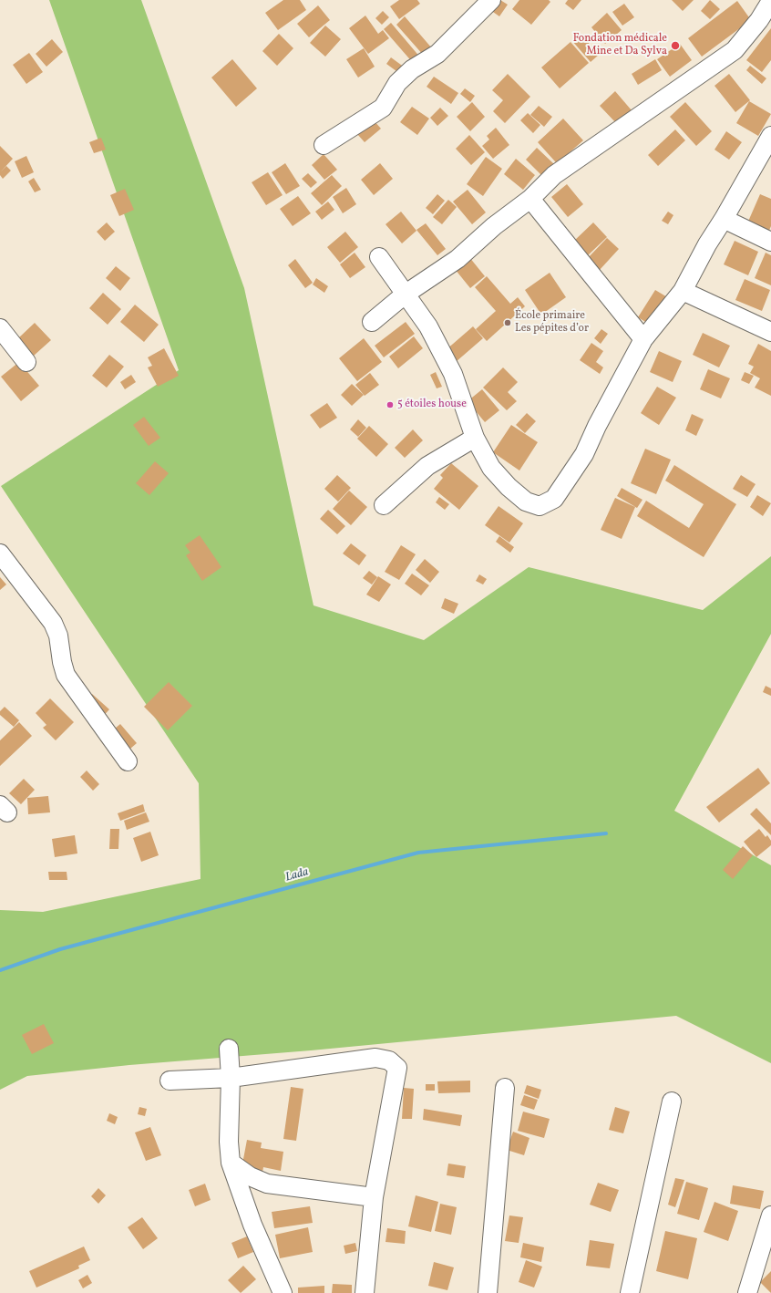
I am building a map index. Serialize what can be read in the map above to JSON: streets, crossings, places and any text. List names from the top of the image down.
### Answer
{
  "water": ["Lada"],
  "places": ["Fondation médicale Mine et Da Sylva", "École primaire Les pépites d’or", "5 étoiles house"]
}
